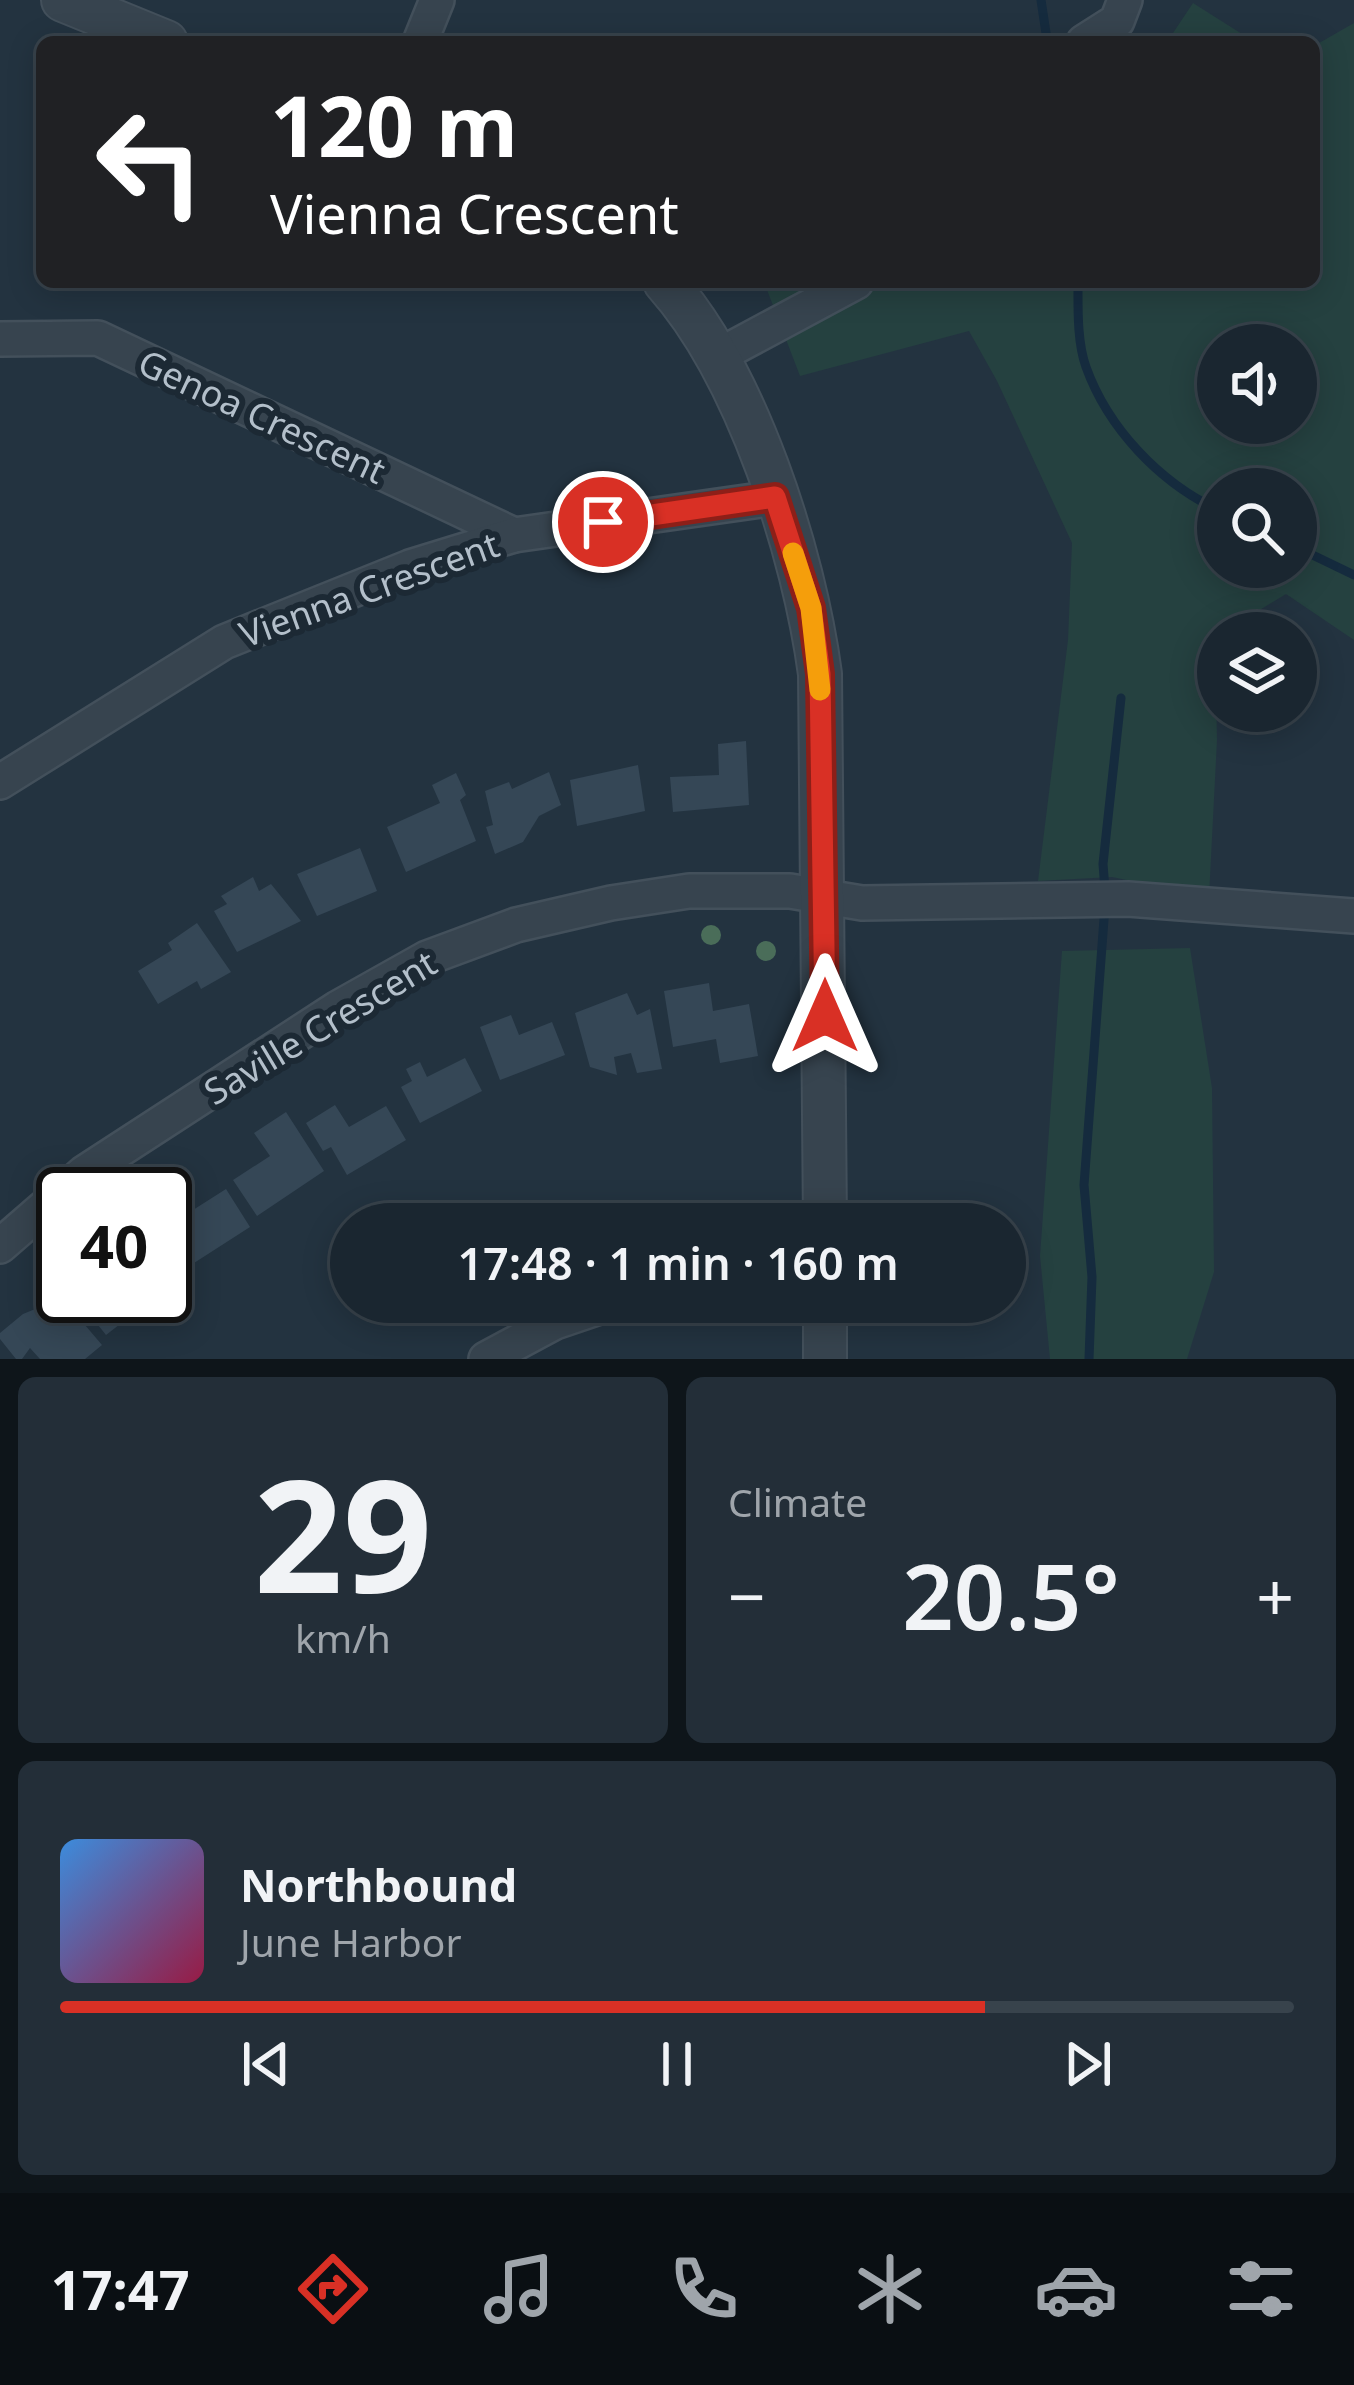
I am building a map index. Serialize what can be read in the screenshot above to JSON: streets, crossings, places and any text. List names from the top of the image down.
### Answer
{
  "streets": {
    "street": ["Genoa Crescent", "Vienna Crescent", "Saville Crescent"]
  },
  "crossings": [
    ["Genoa Crescent", "Vienna Crescent"]
  ],
  "page": {
    "turn": ["120 m", "Vienna Crescent"],
    "limit": "40",
    "trip": "17:48 · 1 min · 160 m",
    "tile": [
      ["29", "km/h"],
      "Climate"
    ],
    "heat": ["−", "20.5°", "+"],
    "song": ["Northbound", "June Harbor"],
    "tabs": "17:47"
  }
}
